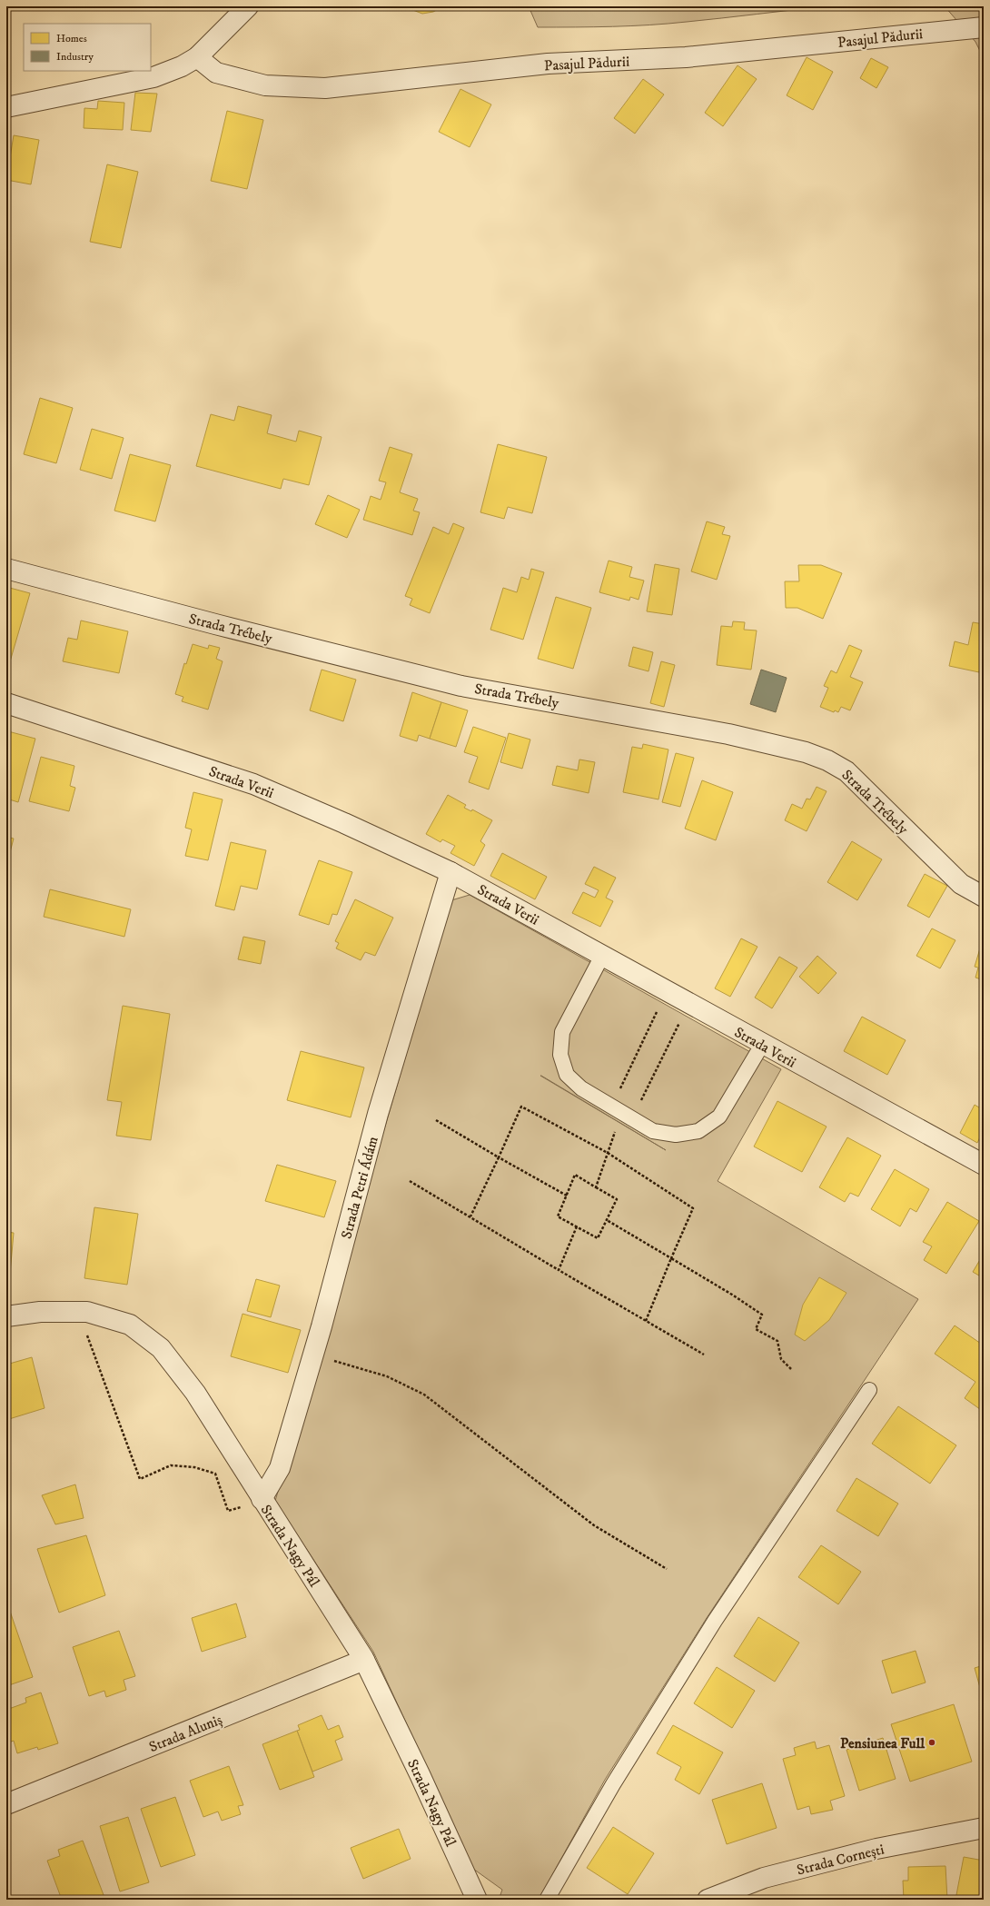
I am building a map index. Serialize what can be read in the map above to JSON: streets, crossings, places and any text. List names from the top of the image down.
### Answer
{
  "streets": {
    "street": [
      "Pasajul Pădurii",
      "Strada Trébely",
      "Strada Verii",
      "Strada Petri Ádám",
      "Strada Nagy Pál",
      "Strada Aluniș",
      "Strada Cornești"
    ]
  },
  "crossings": [
    ["Strada Verii", "Strada Petri Ádám"],
    ["Strada Petri Ádám", "Strada Nagy Pál"],
    ["Strada Nagy Pál", "Strada Aluniș"]
  ],
  "places": ["Pensiunea Full"],
  "legend": ["Homes", "Industry"]
}
